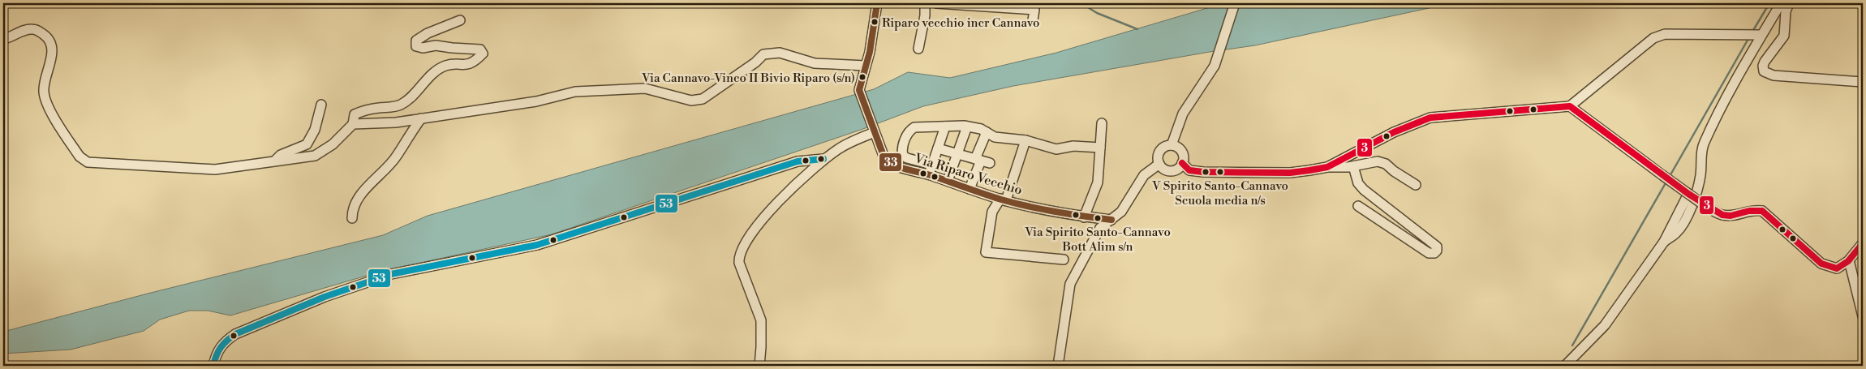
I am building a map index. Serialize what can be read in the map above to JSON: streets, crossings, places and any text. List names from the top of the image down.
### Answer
{
  "streets": {
    "street": ["Via Riparo Vecchio"]
  },
  "places": [
    "Riparo vecchio incr Cannavo",
    "Via Cannavo-Vinco II Bivio Riparo (s/n)",
    "V Spirito Santo-Cannavo Scuola media n/s",
    "Via Spirito Santo-Cannavo Bott Alim s/n"
  ],
  "lines": ["transit line 33", "transit line 3", "transit line 53"]
}
